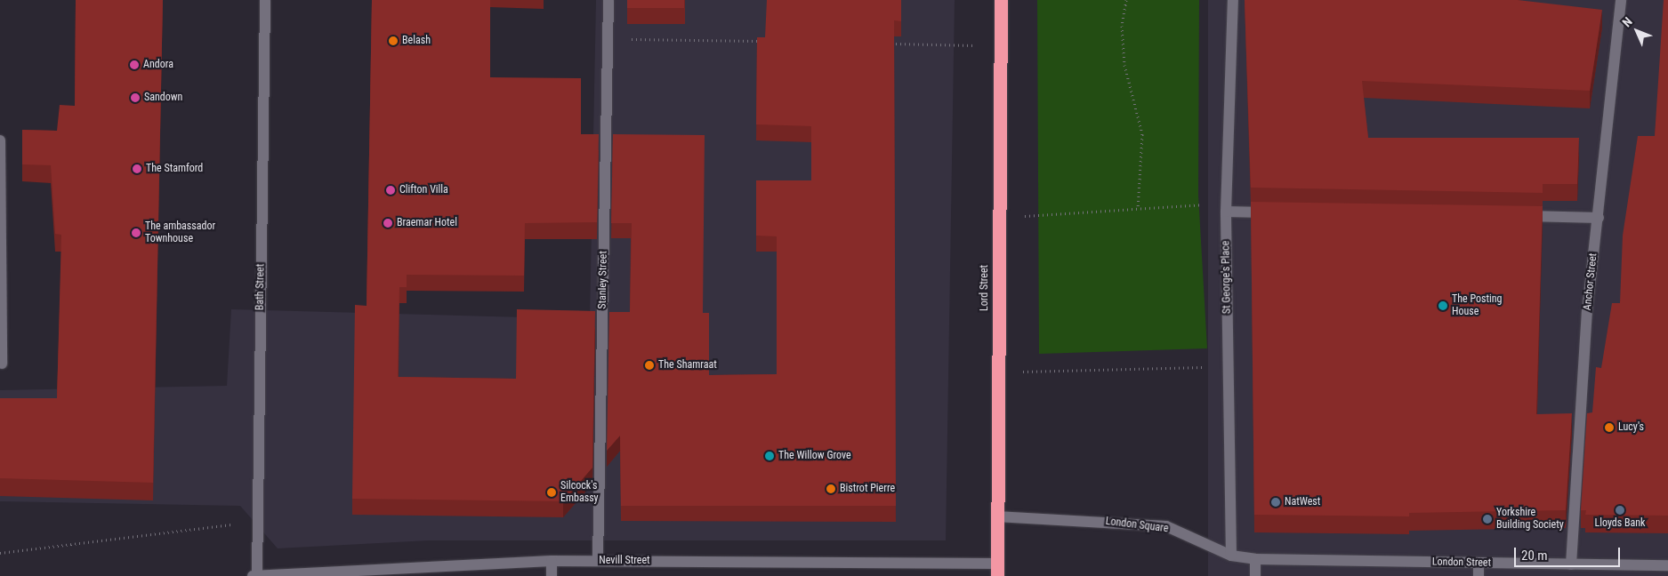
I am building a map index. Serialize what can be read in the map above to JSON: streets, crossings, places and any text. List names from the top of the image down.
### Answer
{
  "streets": {
    "highway": ["Lord Street"],
    "street": [
      "St George's Place",
      "Stanley Street",
      "Anchor Street",
      "Bath Street",
      "London Square",
      "Nevill Street",
      "London Street"
    ]
  },
  "crossings": [
    ["St George's Place", "London Square"],
    ["Stanley Street", "Nevill Street"],
    ["Anchor Street", "London Street"],
    ["Bath Street", "Nevill Street"],
    ["Lord Street", "London Square"],
    ["Lord Street", "Nevill Street"],
    ["London Square", "London Street"]
  ],
  "places": [
    "Belash",
    "Andora",
    "Sandown",
    "The Stamford",
    "Clifton Villa",
    "Braemar Hotel",
    "The ambassador Townhouse",
    "The Posting House",
    "The Shamraat",
    "Lucy's",
    "The Willow Grove",
    "Bistrot Pierre",
    "Silcock's Embassy",
    "NatWest",
    "Lloyds Bank",
    "Yorkshire Building Society"
  ],
  "scale_bar": "20 m",
  "north": "top left"
}
